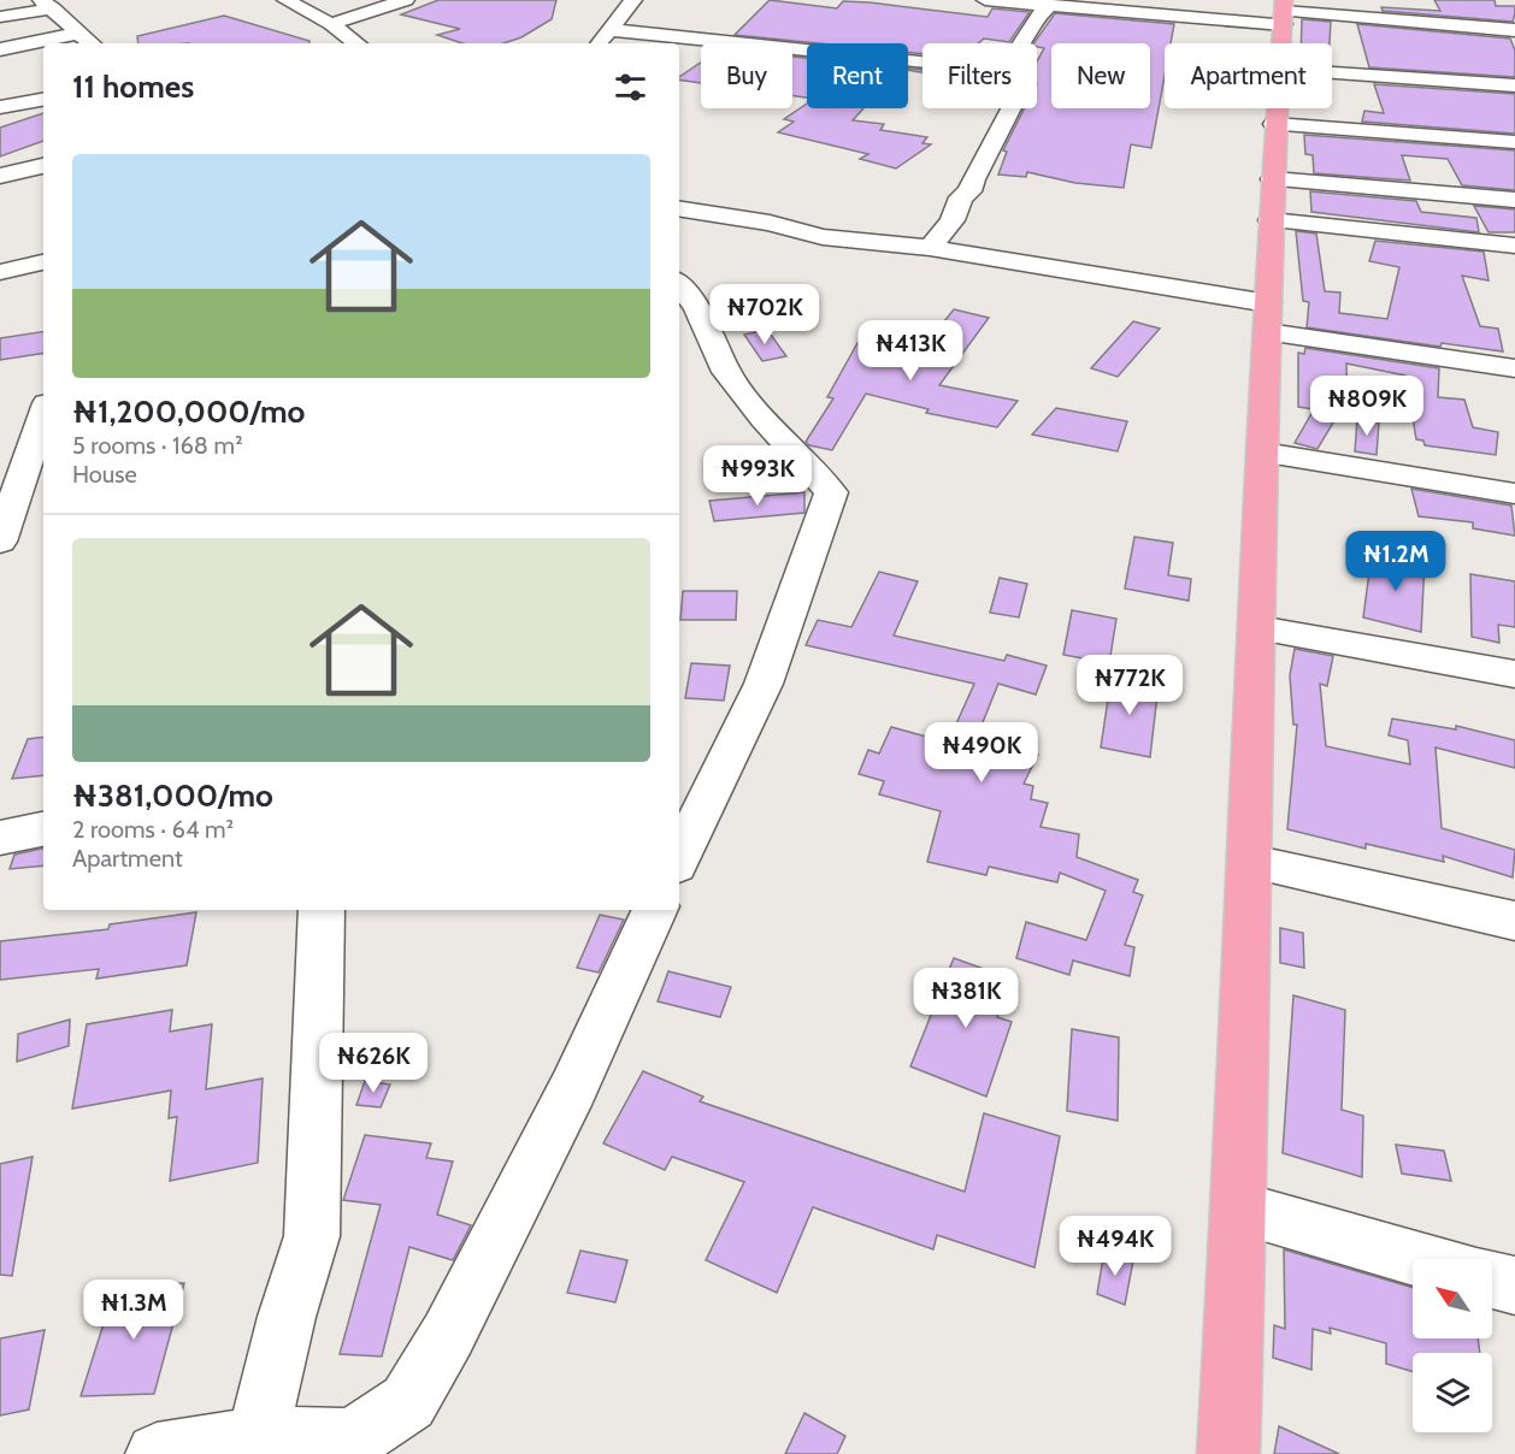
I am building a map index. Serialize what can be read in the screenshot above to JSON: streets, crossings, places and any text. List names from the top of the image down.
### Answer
{
  "north": "top left",
  "page": {
    "chip": [
      "Buy",
      "Rent",
      "Filters",
      "New",
      "Apartment"
    ],
    "heading": "11 homes",
    "list": [
      {
        "name": "₦1,200,000/mo",
        "note": "5 rooms · 168 m² · House"
      },
      {
        "name": "₦381,000/mo",
        "note": "2 rooms · 64 m² · Apartment"
      }
    ],
    "price": [
      "₦702K",
      "₦413K",
      "₦809K",
      "₦993K",
      "₦1.2M",
      "₦772K",
      "₦490K",
      "₦381K",
      "₦626K",
      "₦494K",
      "₦1.3M"
    ]
  }
}
